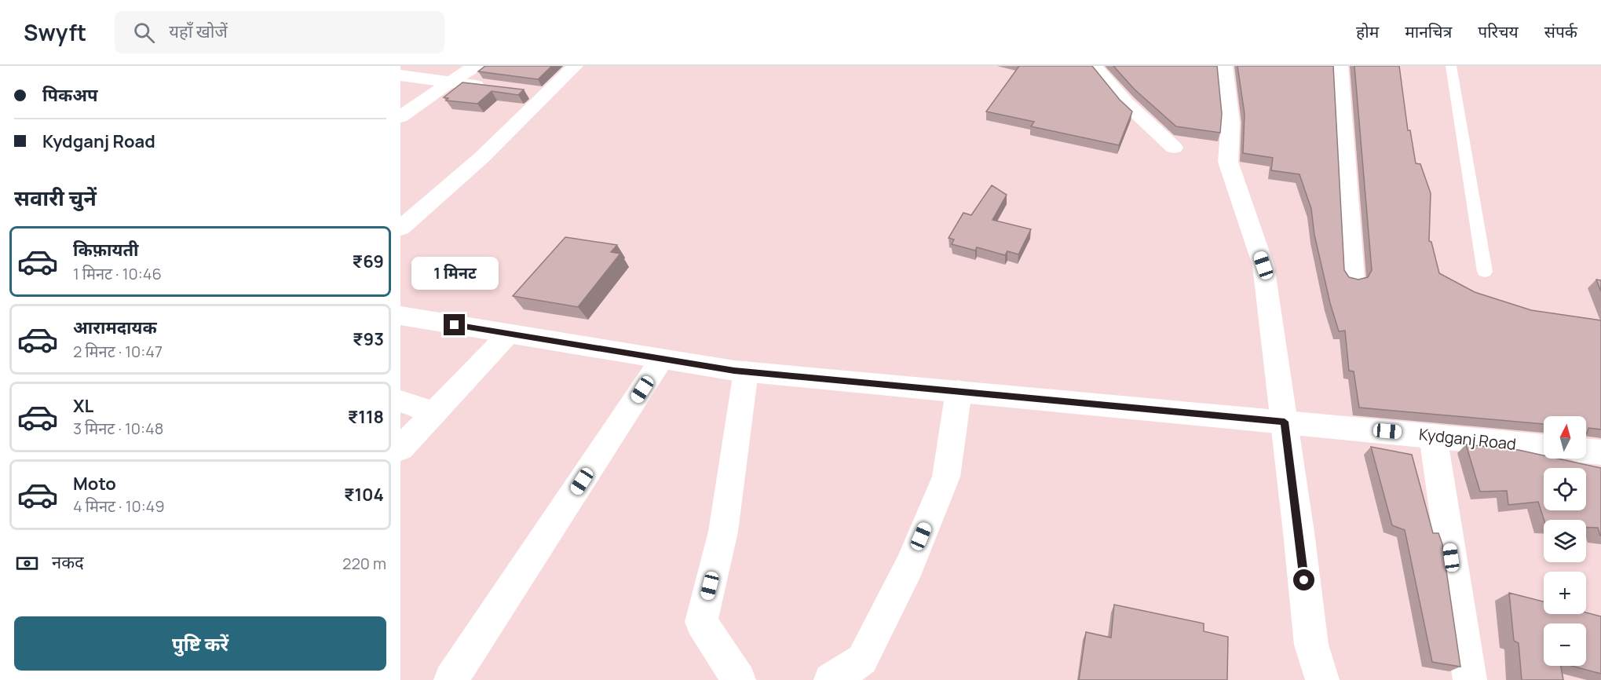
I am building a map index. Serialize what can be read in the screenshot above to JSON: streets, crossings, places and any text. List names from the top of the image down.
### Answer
{
  "streets": {
    "street": ["Kydganj Road"]
  },
  "north": "top",
  "page": {
    "header": "Swyft",
    "search": "यहाँ खोजें",
    "nav": [
      "होम",
      "मानचित्र",
      "परिचय",
      "संपर्क"
    ],
    "banner": ["पिकअप", "Kydganj Road"],
    "heading": "सवारी चुनें",
    "list": [
      {
        "name": "किफ़ायती",
        "note": "1 मिनट · 10:46",
        "value": "₹69"
      },
      {
        "name": "आरामदायक",
        "note": "2 मिनट · 10:47",
        "value": "₹93"
      },
      {
        "name": "XL",
        "note": "3 मिनट · 10:48",
        "value": "₹118"
      },
      {
        "name": "Moto",
        "note": "4 मिनट · 10:49",
        "value": "₹104"
      }
    ],
    "bubble": "1 मिनट",
    "map_buttons": ["+", "−"],
    "pay": ["नकद", "220 m"],
    "buttons": "पुष्टि करें"
  }
}
